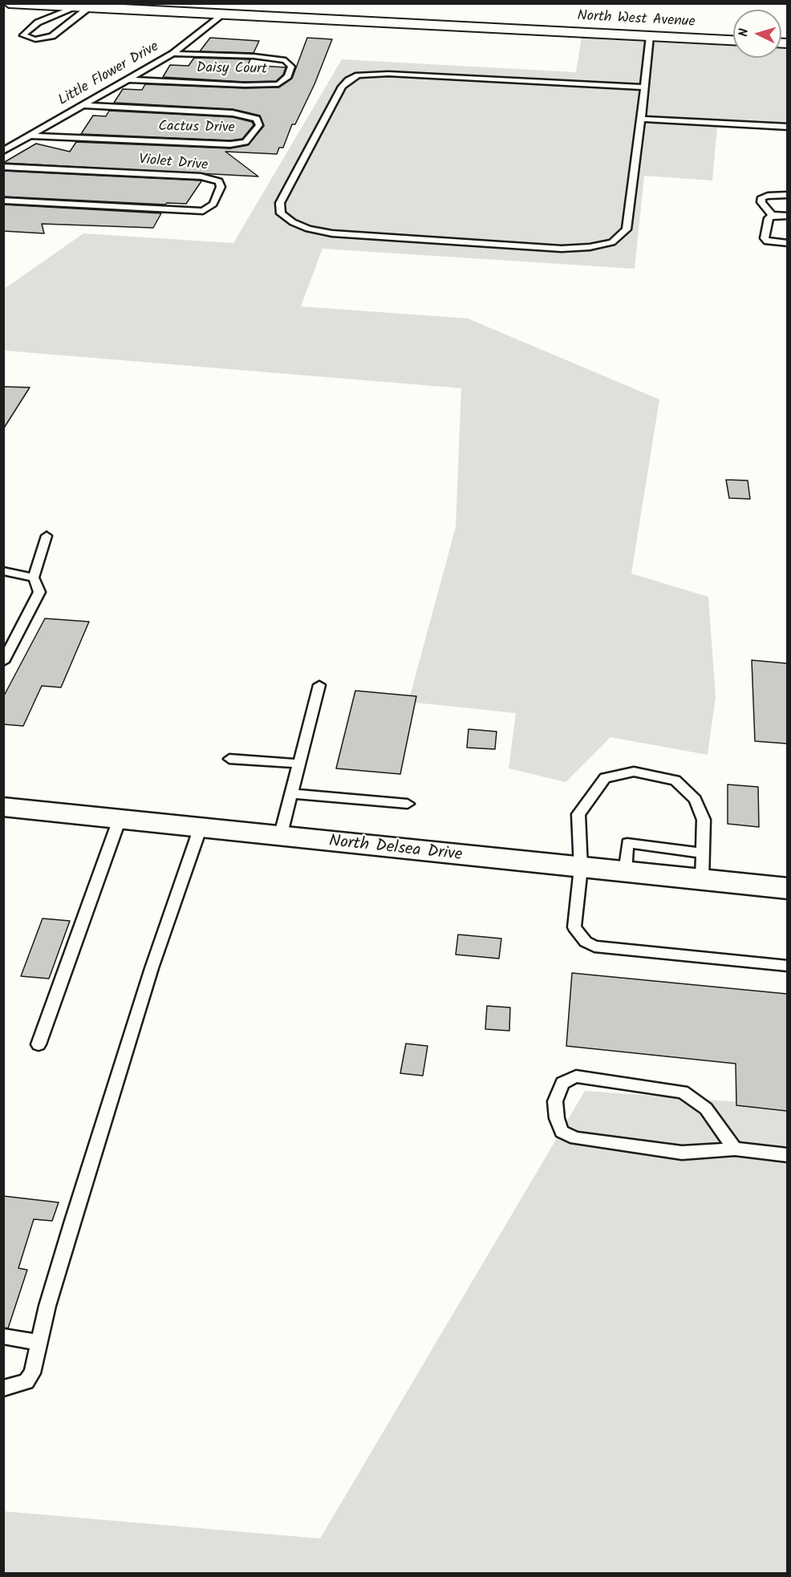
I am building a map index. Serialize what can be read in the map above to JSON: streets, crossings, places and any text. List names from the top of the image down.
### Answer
{
  "streets": {
    "main road": ["North Delsea Drive"],
    "street": ["North West Avenue"],
    "lane": [
      "Daisy Court",
      "Little Flower Drive",
      "Cactus Drive",
      "Violet Drive"
    ]
  },
  "crossings": [
    ["North West Avenue", "Little Flower Drive"],
    ["Daisy Court", "Little Flower Drive"],
    ["Little Flower Drive", "Cactus Drive"]
  ],
  "north": "left"
}
